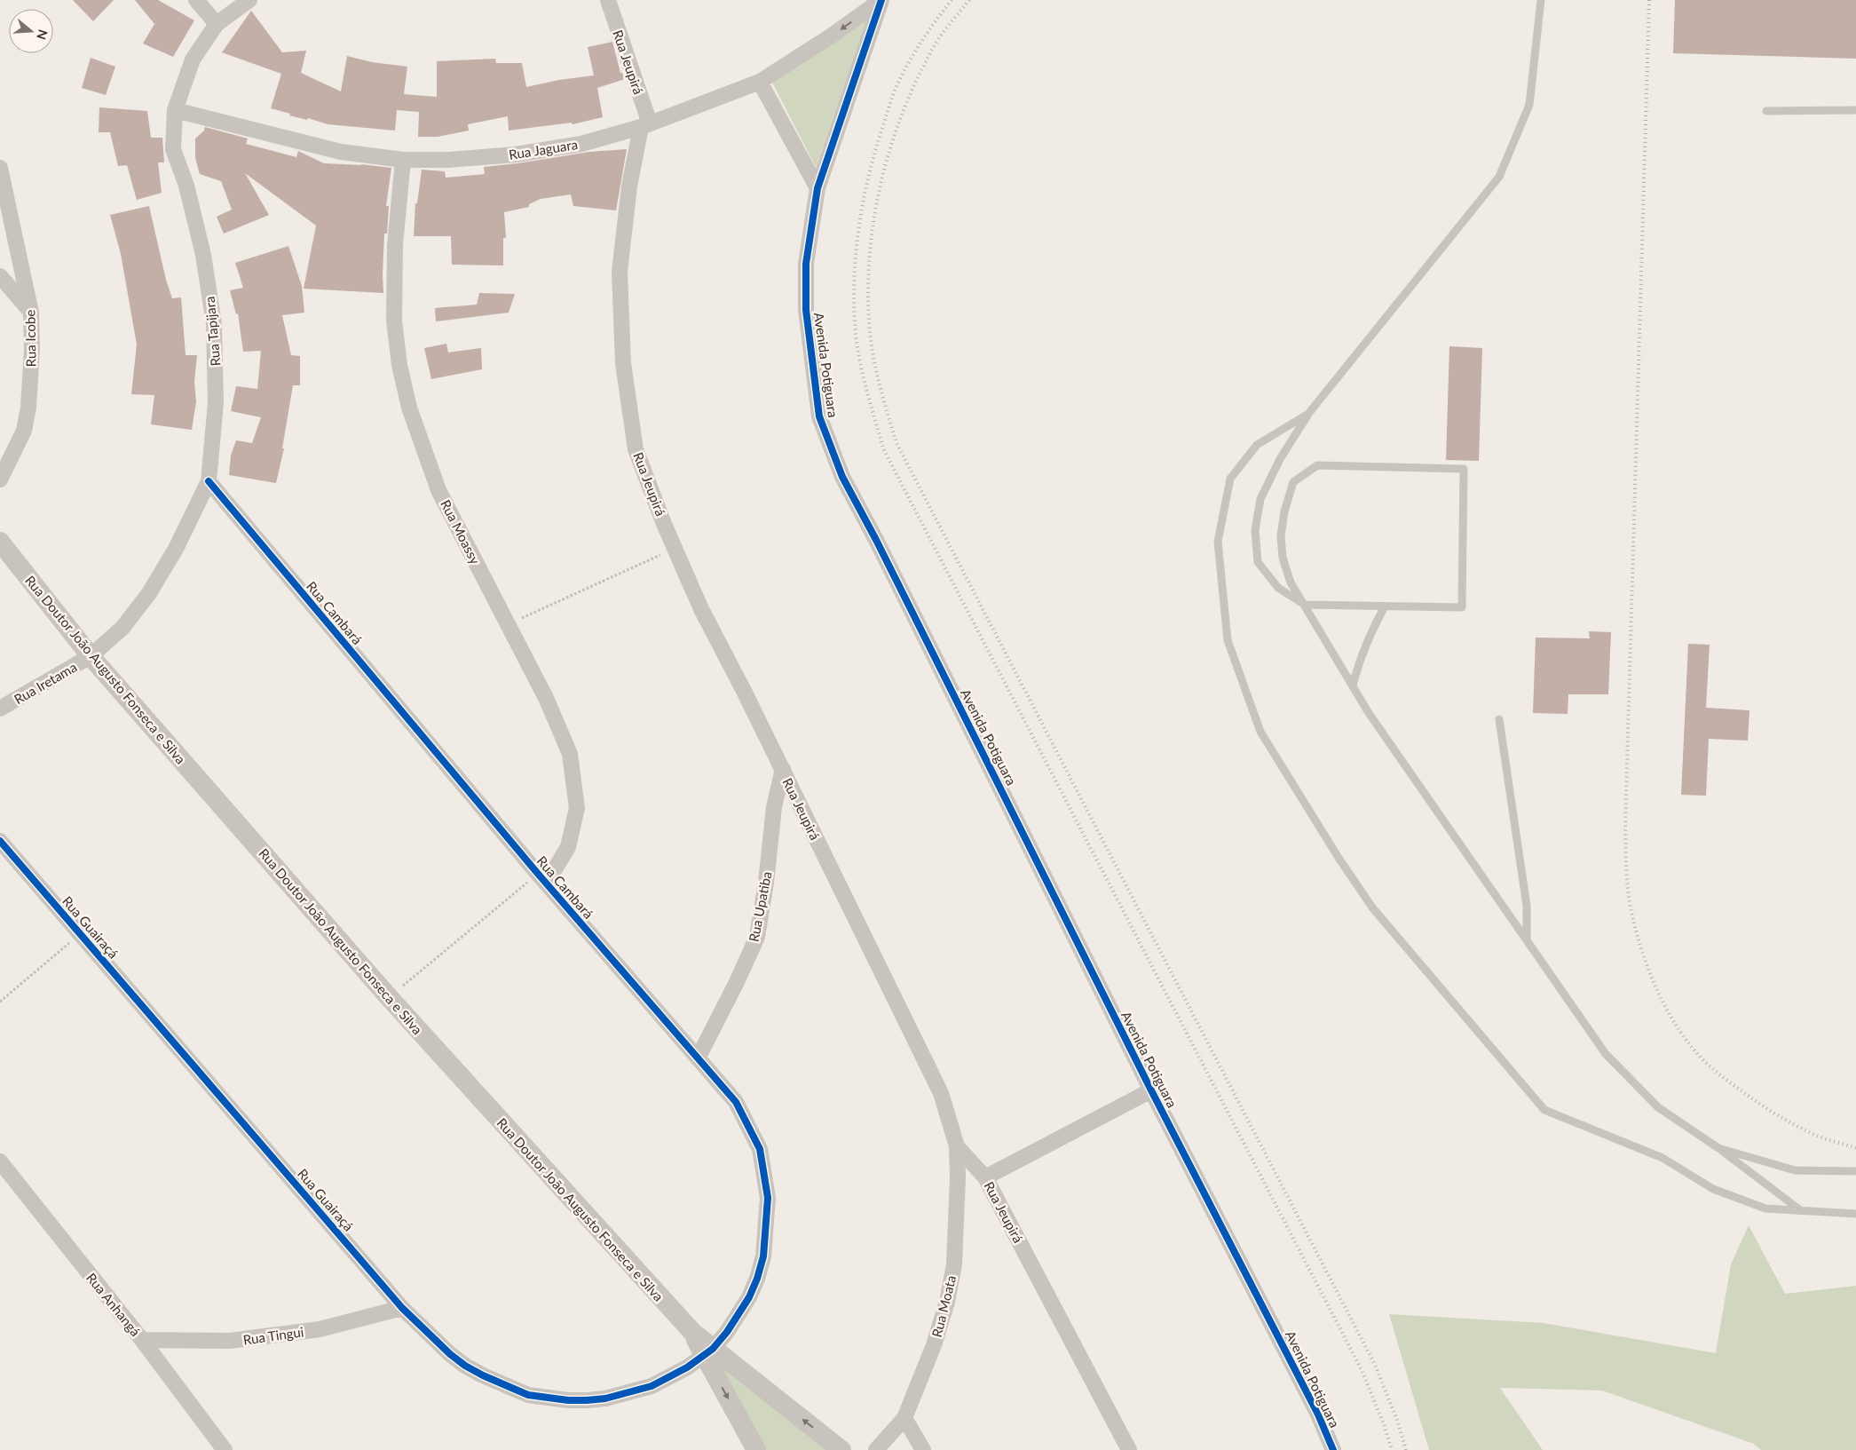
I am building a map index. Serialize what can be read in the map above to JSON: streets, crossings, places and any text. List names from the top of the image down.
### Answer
{
  "streets": {
    "street": [
      "Rua Jeupirá",
      "Rua Jaguara",
      "Rua Tapijara",
      "Rua Icobe",
      "Avenida Potiguara",
      "Rua Moassy",
      "Rua Cambará",
      "Rua Doutor João Augusto Fonseca e Silva",
      "Rua Iretama",
      "Rua Upatiba",
      "Rua Guairaçá",
      "Rua Anhangá",
      "Rua Moata",
      "Rua Tingui"
    ]
  },
  "crossings": [
    ["Rua Jeupirá", "Rua Jaguara"],
    ["Rua Jeupirá", "Rua Upatiba"],
    ["Rua Jeupirá", "Rua Moata"],
    ["Rua Jaguara", "Rua Tapijara"],
    ["Rua Jaguara", "Avenida Potiguara"],
    ["Rua Jaguara", "Rua Moassy"],
    ["Rua Tapijara", "Rua Cambará"],
    ["Rua Tapijara", "Rua Doutor João Augusto Fonseca e Silva"],
    ["Rua Tapijara", "Rua Iretama"],
    ["Rua Moassy", "Rua Cambará"],
    ["Rua Cambará", "Rua Doutor João Augusto Fonseca e Silva"],
    ["Rua Cambará", "Rua Upatiba"],
    ["Rua Cambará", "Rua Guairaçá"],
    ["Rua Doutor João Augusto Fonseca e Silva", "Rua Iretama"],
    ["Rua Doutor João Augusto Fonseca e Silva", "Rua Guairaçá"],
    ["Rua Guairaçá", "Rua Tingui"],
    ["Rua Anhangá", "Rua Tingui"]
  ],
  "north": "right"
}
